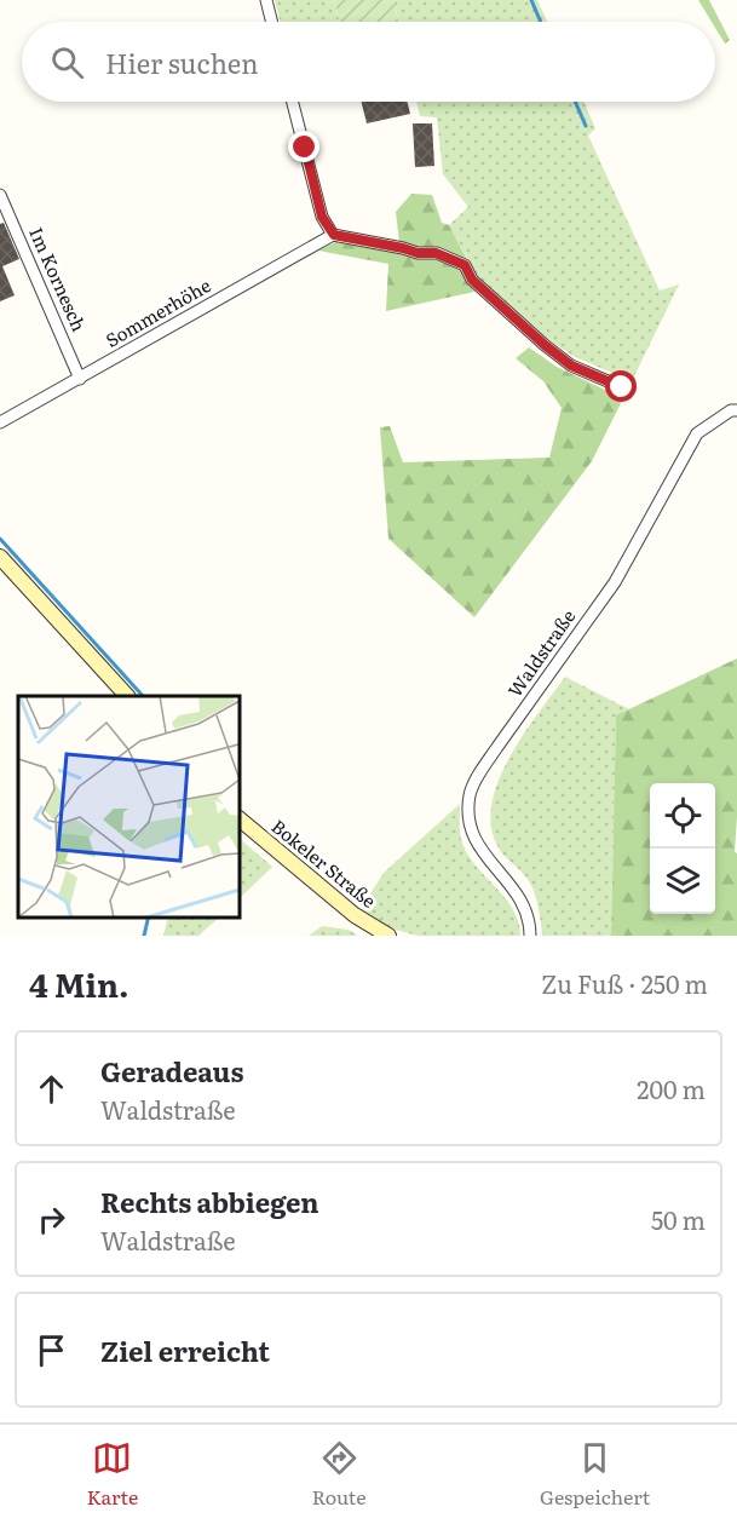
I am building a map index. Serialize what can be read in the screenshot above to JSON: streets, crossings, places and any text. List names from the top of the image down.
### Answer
{
  "streets": {
    "street": [
      "Im Kornesch",
      "Sommerhöhe",
      "Waldstraße",
      "Bokeler Straße"
    ]
  },
  "crossings": [
    ["Im Kornesch", "Sommerhöhe"]
  ],
  "page": {
    "search": "Hier suchen",
    "heading": ["4 Min.", "Zu Fuß · 250 m"],
    "list": [
      ["Geradeaus", "Waldstraße", "200 m"],
      ["Rechts abbiegen", "Waldstraße", "50 m"],
      "Ziel erreicht"
    ],
    "nav": ["Karte", "Route", "Gespeichert"]
  }
}
